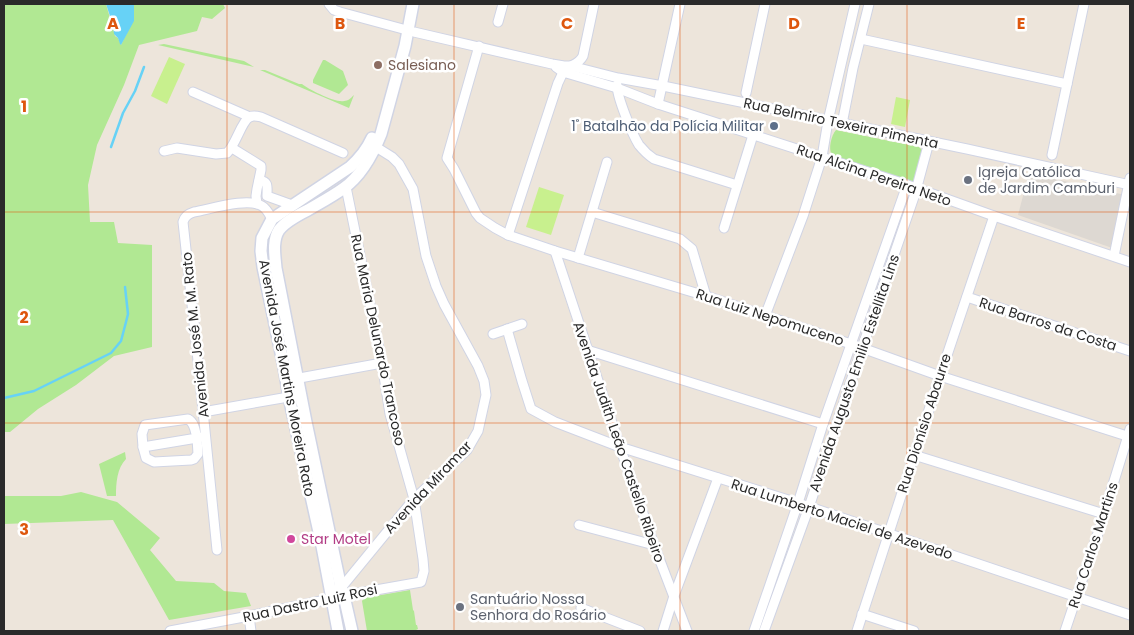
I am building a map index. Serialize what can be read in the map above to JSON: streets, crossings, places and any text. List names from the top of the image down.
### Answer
{
  "streets": {
    "street": [
      "Rua Belmiro Texeira Pimenta",
      "Rua Alcina Pereira Neto",
      "Rua Luiz Nepomuceno",
      "Rua Barros da Costa",
      "Avenida José M. M. Rato",
      "Rua Maria Delunardo Trancoso",
      "Avenida Augusto Emilio Estellita Lins",
      "Avenida José Martins Moreira Rato",
      "Rua Dionísio Abaurre",
      "Avenida Judith Leão Castello Ribeiro",
      "Avenida Miramar",
      "Rua Lumberto Maciel de Azevedo",
      "Rua Carlos Martins",
      "Rua Dastro Luiz Rosi"
    ]
  },
  "crossings": [
    ["Rua Belmiro Texeira Pimenta", "Rua Alcina Pereira Neto"],
    ["Rua Belmiro Texeira Pimenta", "Rua Luiz Nepomuceno"],
    ["Rua Belmiro Texeira Pimenta", "Avenida Augusto Emilio Estellita Lins"],
    ["Rua Belmiro Texeira Pimenta", "Avenida José Martins Moreira Rato"],
    ["Rua Alcina Pereira Neto", "Avenida Augusto Emilio Estellita Lins"],
    ["Rua Alcina Pereira Neto", "Rua Dionísio Abaurre"],
    ["Rua Luiz Nepomuceno", "Avenida Augusto Emilio Estellita Lins"],
    ["Rua Luiz Nepomuceno", "Rua Dionísio Abaurre"],
    ["Rua Luiz Nepomuceno", "Avenida Judith Leão Castello Ribeiro"],
    ["Rua Luiz Nepomuceno", "Rua Carlos Martins"],
    ["Rua Barros da Costa", "Rua Dionísio Abaurre"],
    ["Rua Maria Delunardo Trancoso", "Avenida José Martins Moreira Rato"],
    ["Rua Maria Delunardo Trancoso", "Avenida Miramar"],
    ["Rua Maria Delunardo Trancoso", "Rua Dastro Luiz Rosi"],
    ["Avenida Augusto Emilio Estellita Lins", "Rua Lumberto Maciel de Azevedo"],
    ["Avenida José Martins Moreira Rato", "Avenida Miramar"],
    ["Avenida José Martins Moreira Rato", "Rua Dastro Luiz Rosi"],
    ["Rua Dionísio Abaurre", "Rua Lumberto Maciel de Azevedo"],
    ["Avenida Judith Leão Castello Ribeiro", "Rua Lumberto Maciel de Azevedo"],
    ["Avenida Miramar", "Rua Dastro Luiz Rosi"],
    ["Rua Lumberto Maciel de Azevedo", "Rua Carlos Martins"]
  ],
  "places": [
    "Salesiano",
    "1˚ Batalhão da Polícia Militar",
    "Igreja Católica de Jardim Camburi",
    "Star Motel",
    "Santuário Nossa Senhora do Rosário"
  ],
  "grid": {
    "columns": [
      "A",
      "B",
      "C",
      "D",
      "E"
    ],
    "rows": ["1", "2", "3"]
  }
}
